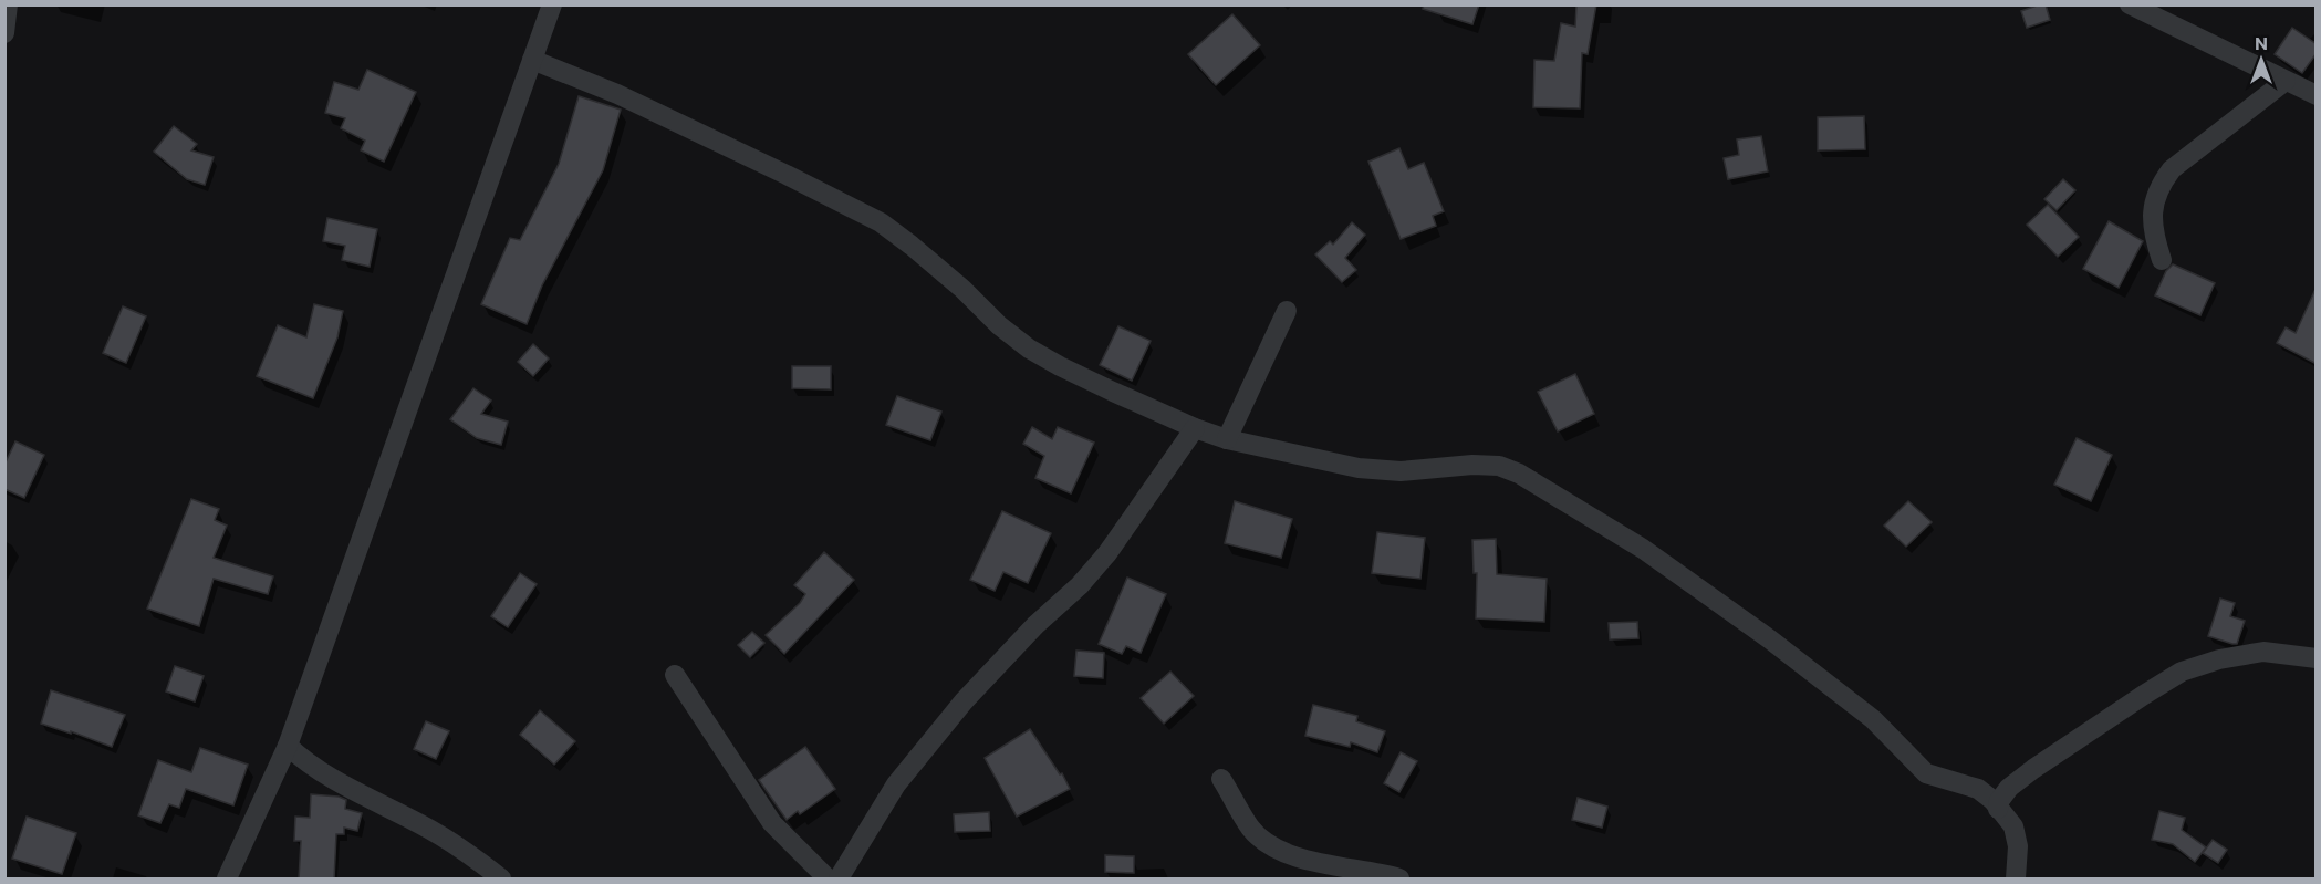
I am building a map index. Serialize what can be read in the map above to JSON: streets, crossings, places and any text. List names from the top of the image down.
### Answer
{
  "north": "top"
}
